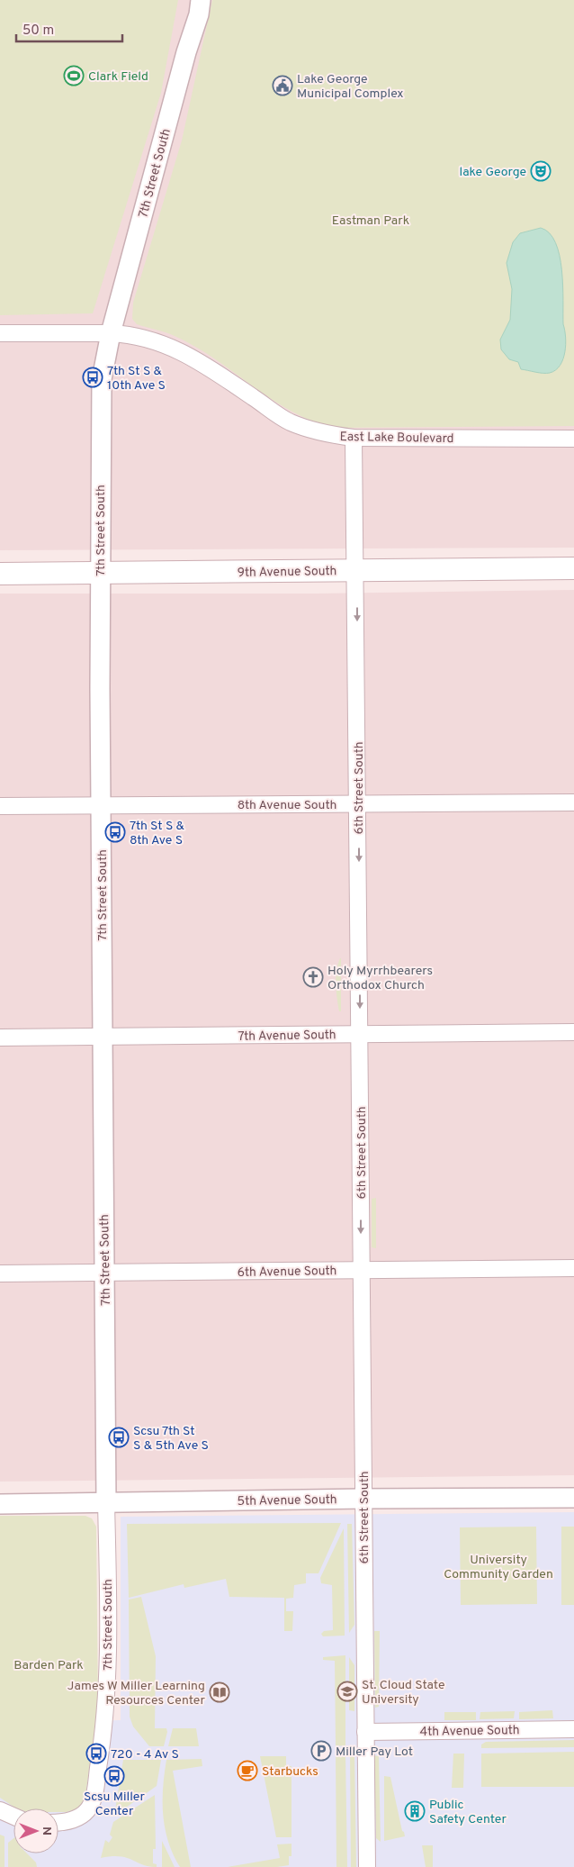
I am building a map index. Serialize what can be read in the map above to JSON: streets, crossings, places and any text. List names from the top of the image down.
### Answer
{
  "streets": {
    "main road": ["9th Avenue South"],
    "street": [
      "7th Street South",
      "East Lake Boulevard",
      "6th Street South",
      "8th Avenue South",
      "7th Avenue South",
      "6th Avenue South",
      "5th Avenue South",
      "4th Avenue South"
    ]
  },
  "crossings": [
    ["7th Street South", "East Lake Boulevard"],
    ["7th Street South", "9th Avenue South"],
    ["7th Street South", "8th Avenue South"],
    ["7th Street South", "7th Avenue South"],
    ["7th Street South", "6th Avenue South"],
    ["7th Street South", "5th Avenue South"],
    ["East Lake Boulevard", "6th Street South"],
    ["9th Avenue South", "6th Street South"],
    ["6th Street South", "8th Avenue South"],
    ["6th Street South", "7th Avenue South"],
    ["6th Street South", "6th Avenue South"],
    ["6th Street South", "5th Avenue South"],
    ["6th Street South", "4th Avenue South"]
  ],
  "one_way": ["6th Street South"],
  "parks": ["Eastman Park", "University Community Garden", "Barden Park"],
  "places": {
    "sports": ["Clark Field"],
    "public building": ["Lake George Municipal Complex"],
    "theatre": ["lake George"],
    "bus stop": [
      "7th St S & 10th Ave S",
      "7th St S & 8th Ave S",
      "Scsu 7th St S & 5th Ave S",
      "720 - 4 Av S",
      "Scsu Miller Center"
    ],
    "church": ["Holy Myrrhbearers Orthodox Church"],
    "school or university": ["St. Cloud State University"],
    "library": ["James W Miller Learning Resources Center"],
    "parking": ["Miller Pay Lot"],
    "cafe": ["Starbucks"],
    "building": ["Public Safety Center"]
  },
  "scale_bar": "50 m",
  "north": "right"
}
